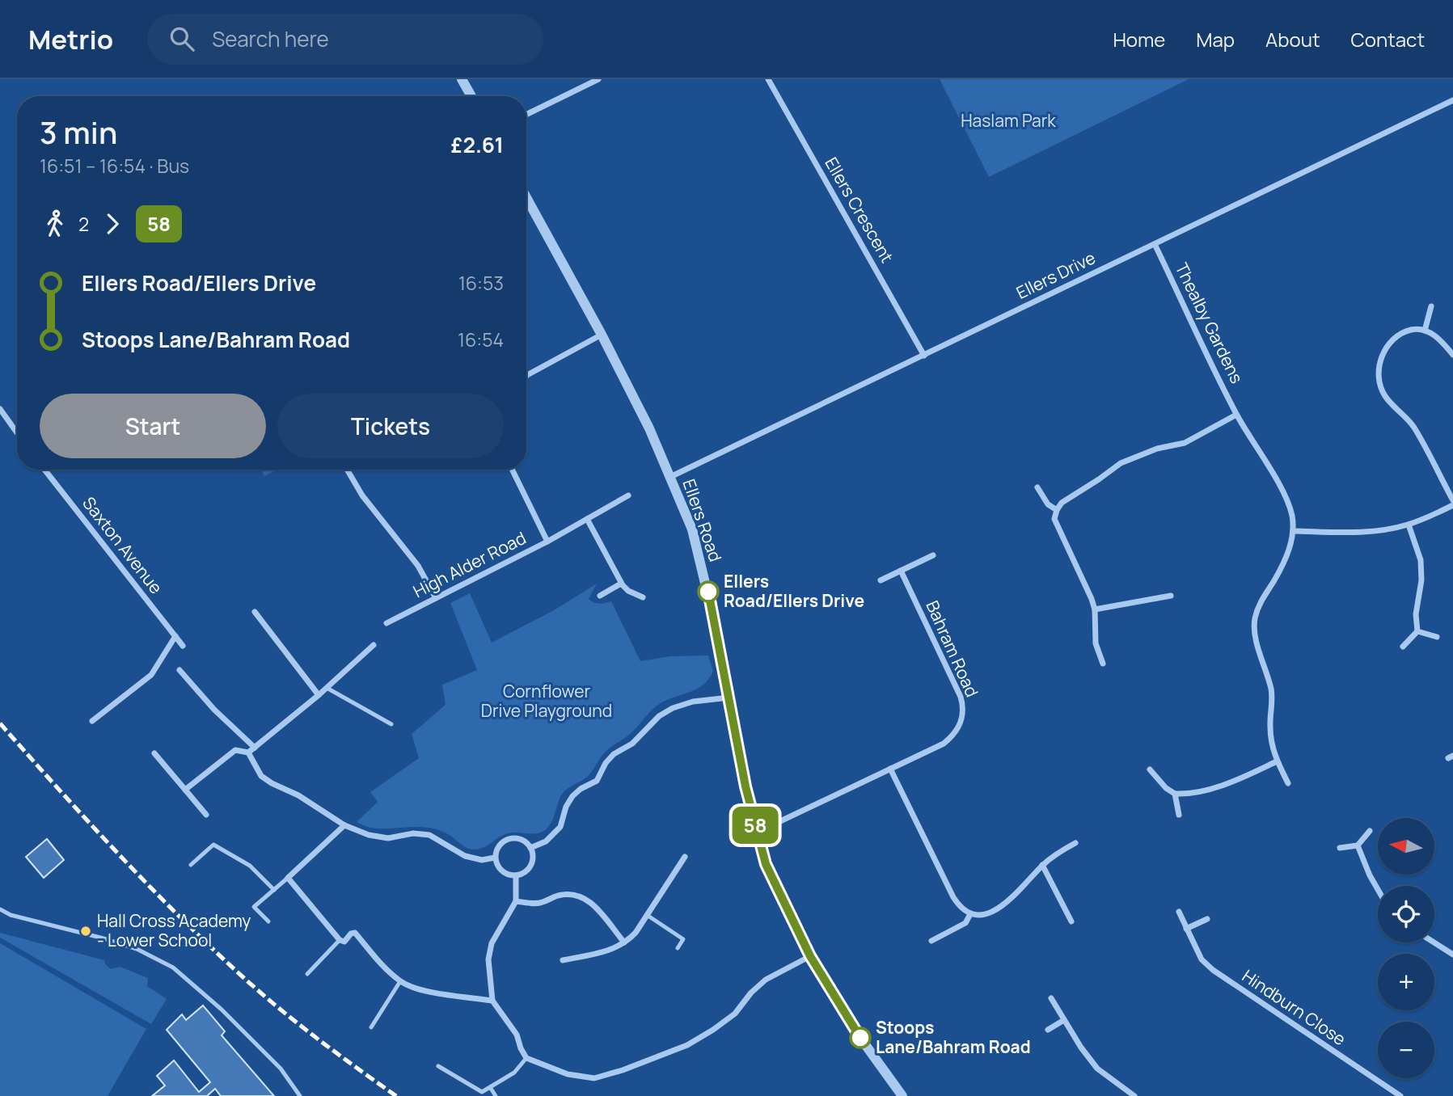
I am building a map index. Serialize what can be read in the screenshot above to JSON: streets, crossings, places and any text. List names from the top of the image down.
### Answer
{
  "streets": {
    "street": [
      "Ellers Crescent",
      "Ellers Drive",
      "Thealby Gardens",
      "Ellers Road",
      "Saxton Avenue",
      "High Alder Road",
      "Bahram Road",
      "Hindburn Close"
    ]
  },
  "crossings": [
    ["Ellers Crescent", "Ellers Drive"],
    ["Ellers Drive", "Thealby Gardens"],
    ["Ellers Drive", "Ellers Road"],
    ["Ellers Road", "Bahram Road"]
  ],
  "parks": ["Haslam Park", "Cornflower Drive Playground"],
  "places": ["Ellers Road/Ellers Drive", "Hall Cross Academy - Lower School", "Stoops Lane/Bahram Road"],
  "lines": ["bus line 58"],
  "north": "left",
  "page": {
    "header": "Metrio",
    "search": "Search here",
    "nav": [
      "Home",
      "Map",
      "About",
      "Contact"
    ],
    "on_map": "58",
    "heading": ["3 min", "16:51 – 16:54 · Bus", "£2.61"],
    "legs": ["2", "58"],
    "list": [
      {
        "name": "Ellers Road/Ellers Drive",
        "value": "16:53"
      },
      {
        "name": "Stoops Lane/Bahram Road",
        "value": "16:54"
      }
    ],
    "buttons": ["Start", "Tickets"],
    "map_buttons": ["+", "−"]
  }
}
